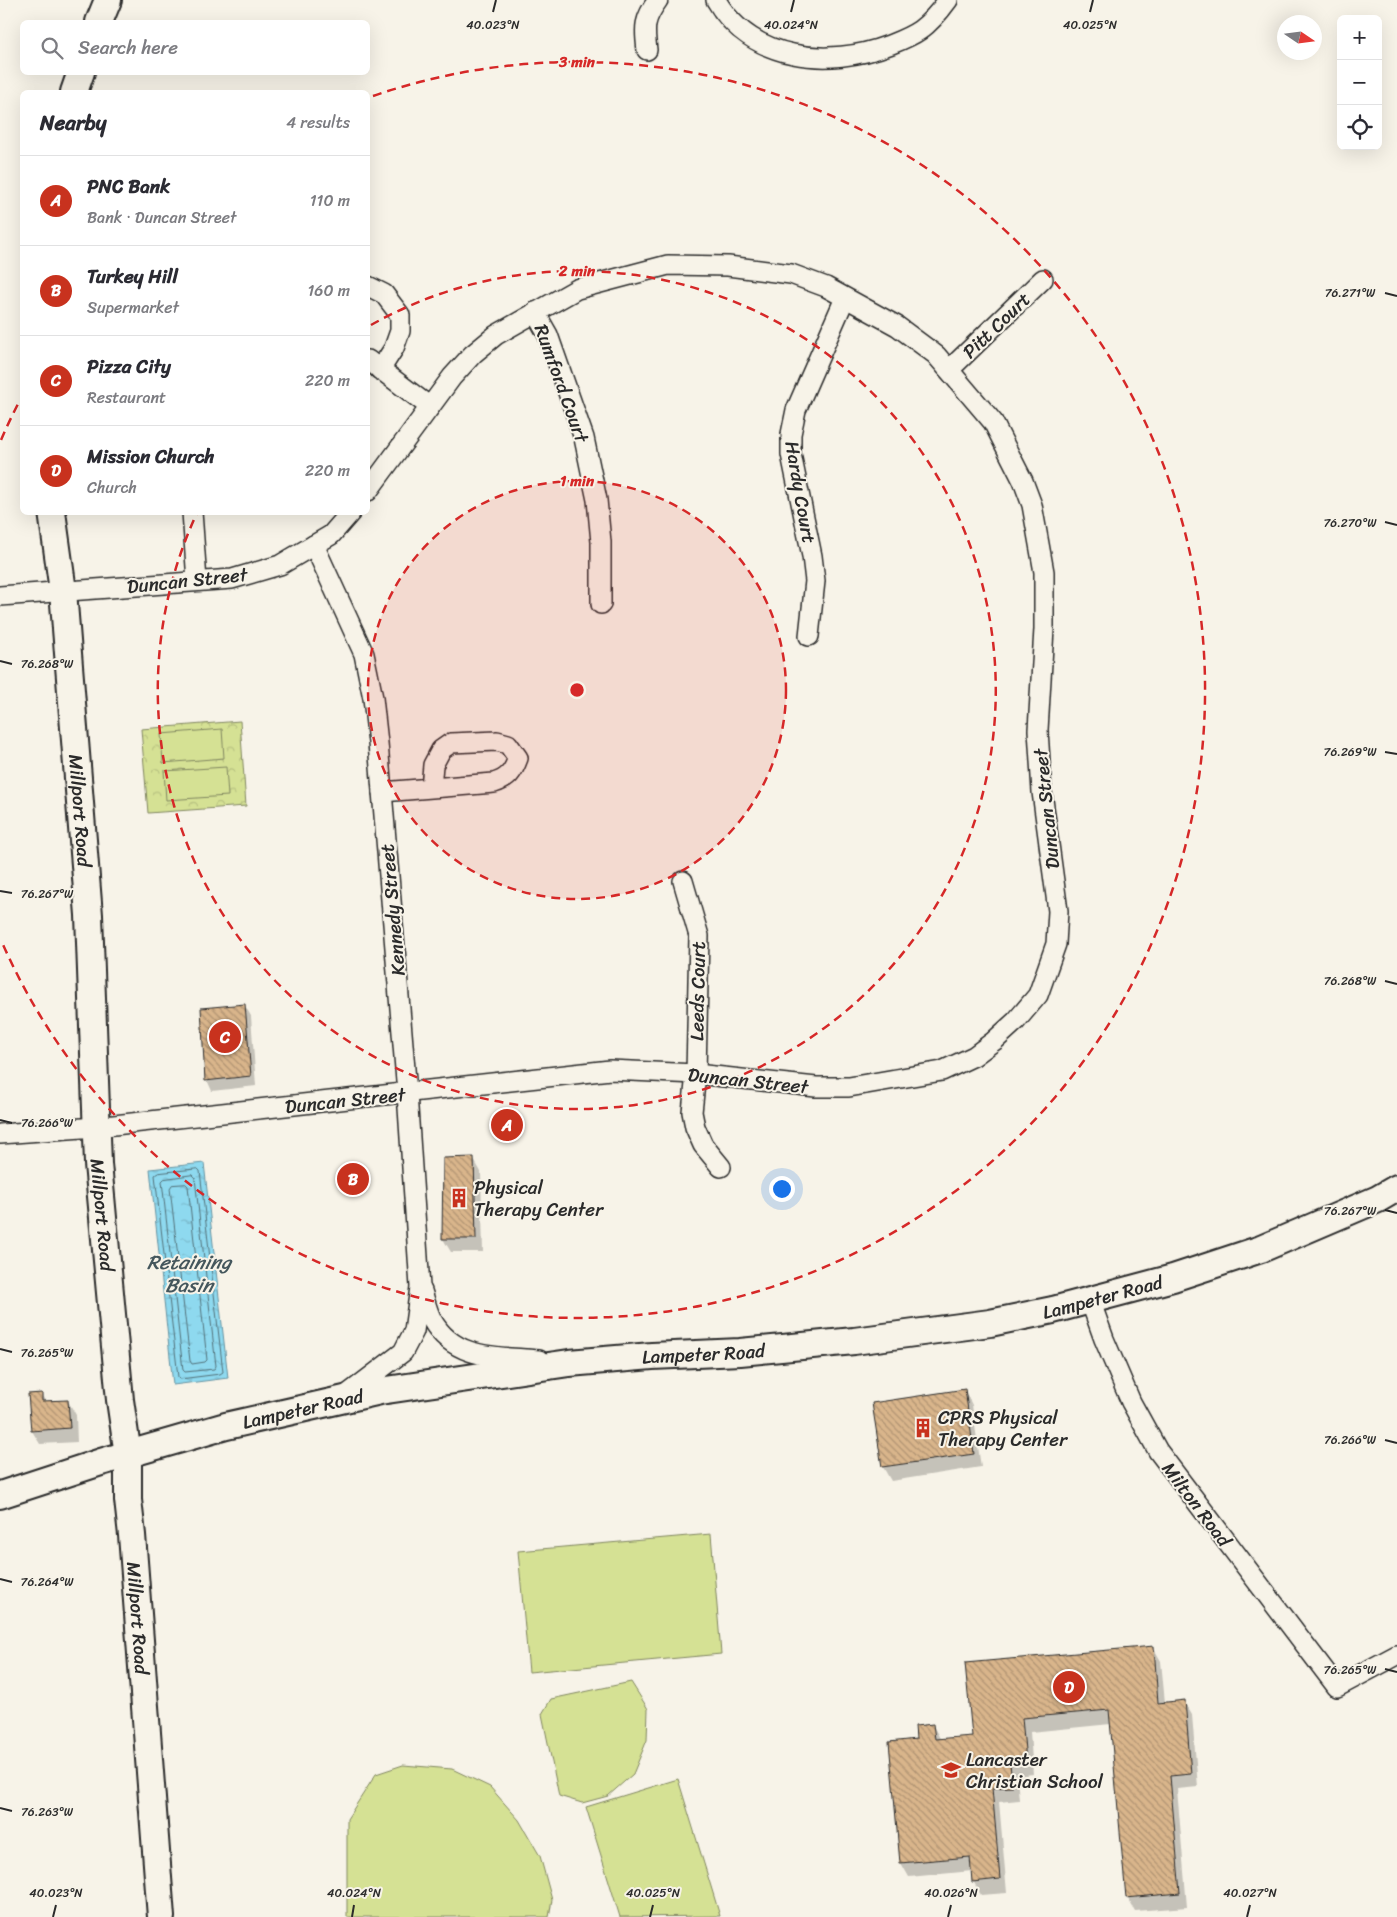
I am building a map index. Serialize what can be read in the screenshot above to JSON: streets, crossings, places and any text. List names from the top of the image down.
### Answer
{
  "streets": {
    "main road": ["Millport Road", "Lampeter Road"],
    "street": [
      "Pitt Court",
      "Rumford Court",
      "Hardy Court",
      "Duncan Street",
      "Kennedy Street",
      "Leeds Court",
      "Milton Road"
    ]
  },
  "crossings": [
    ["Pitt Court", "Duncan Street"],
    ["Rumford Court", "Duncan Street"],
    ["Hardy Court", "Duncan Street"],
    ["Duncan Street", "Millport Road"],
    ["Duncan Street", "Kennedy Street"],
    ["Duncan Street", "Leeds Court"],
    ["Millport Road", "Lampeter Road"],
    ["Kennedy Street", "Lampeter Road"],
    ["Lampeter Road", "Milton Road"]
  ],
  "water": ["Retaining Basin"],
  "places": {
    "building": ["Physical Therapy Center", "CPRS Physical Therapy Center"],
    "school or university": ["Lancaster Christian School"]
  },
  "north": "right",
  "page": {
    "map_buttons": ["+", "−"],
    "search": "Search here",
    "heading": ["Nearby", "4 results"],
    "list": [
      {
        "mark": "A",
        "name": "PNC Bank",
        "note": "Bank · Duncan Street",
        "value": "110 m"
      },
      {
        "mark": "B",
        "name": "Turkey Hill",
        "note": "Supermarket",
        "value": "160 m"
      },
      {
        "mark": "C",
        "name": "Pizza City",
        "note": "Restaurant",
        "value": "220 m"
      },
      {
        "mark": "D",
        "name": "Mission Church",
        "note": "Church",
        "value": "220 m"
      }
    ],
    "pins": [
      "C",
      "A",
      "B",
      "D"
    ]
  },
  "coordinates": [
    "40.023°N",
    "40.024°N",
    "40.025°N",
    "76.271°W",
    "76.270°W",
    "76.268°W",
    "76.269°W",
    "76.267°W",
    "76.266°W",
    "76.265°W",
    "76.264°W",
    "76.263°W",
    "40.026°N",
    "40.027°N"
  ],
  "rings": ["3 min", "2 min", "1 min"]
}
